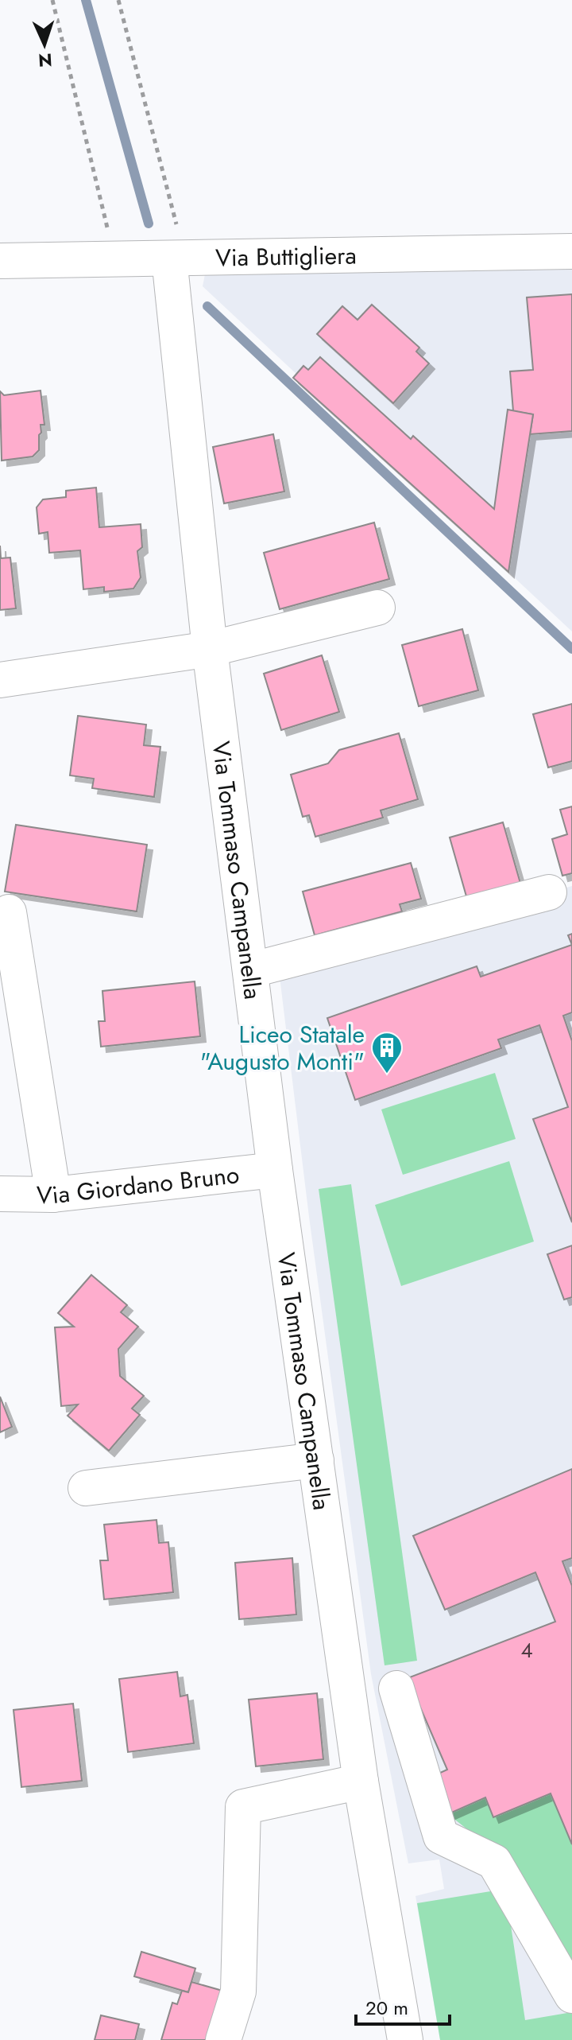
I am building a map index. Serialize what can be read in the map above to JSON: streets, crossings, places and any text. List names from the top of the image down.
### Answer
{
  "streets": {
    "street": ["Via Buttigliera", "Via Tommaso Campanella", "Via Giordano Bruno"]
  },
  "crossings": [
    ["Via Buttigliera", "Via Tommaso Campanella"],
    ["Via Tommaso Campanella", "Via Giordano Bruno"]
  ],
  "places": {
    "building": ["Liceo Statale \"Augusto Monti\""]
  },
  "house_numbers": ["4"],
  "scale_bar": "20 m",
  "north": "bottom"
}
